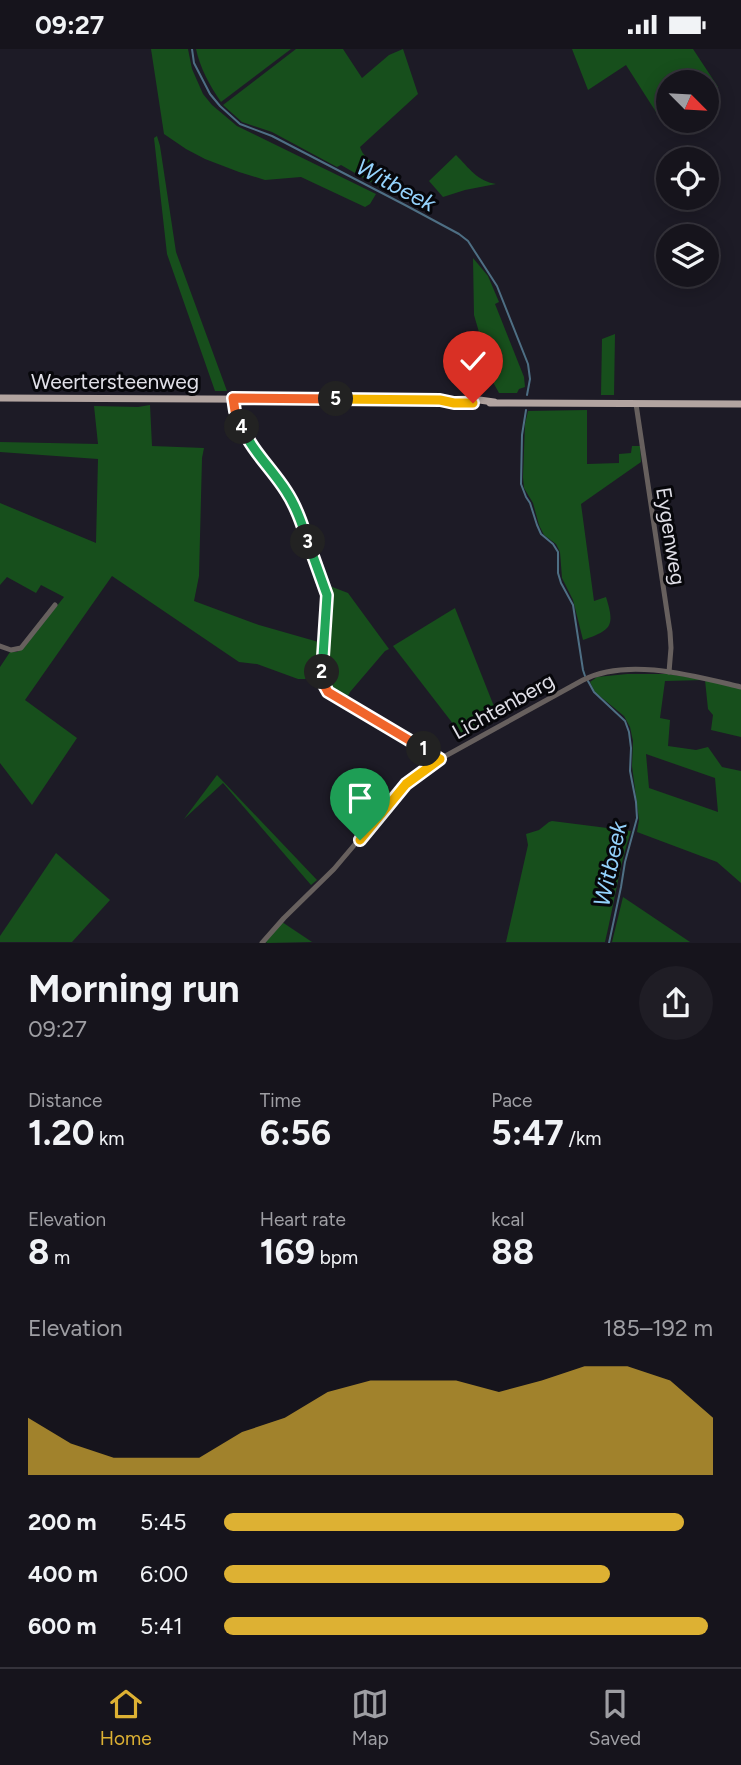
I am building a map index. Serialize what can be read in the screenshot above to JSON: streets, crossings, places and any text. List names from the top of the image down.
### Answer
{
  "streets": {
    "main road": ["Weertersteenweg"],
    "street": ["Eygenweg", "Lichtenberg"]
  },
  "crossings": [
    ["Weertersteenweg", "Eygenweg"],
    ["Eygenweg", "Lichtenberg"]
  ],
  "water": ["Witbeek"],
  "north": "bottom right",
  "page": {
    "status": "09:27",
    "pins": [
      "5",
      "4",
      "3",
      "2",
      "1"
    ],
    "heading": ["Morning run", "09:27"],
    "stats": [
      ["Distance", "1.20 km"],
      ["Time", "6:56"],
      ["Pace", "5:47 /km"],
      ["Elevation", "8 m"],
      ["Heart rate", "169 bpm"],
      ["kcal", "88"]
    ],
    "chart": ["Elevation", "185–192 m"],
    "list": [
      {
        "name": "200 m",
        "note": "5:45"
      },
      {
        "name": "400 m",
        "note": "6:00"
      },
      {
        "name": "600 m",
        "note": "5:41"
      }
    ],
    "tabs": ["Home", "Map", "Saved"]
  }
}
